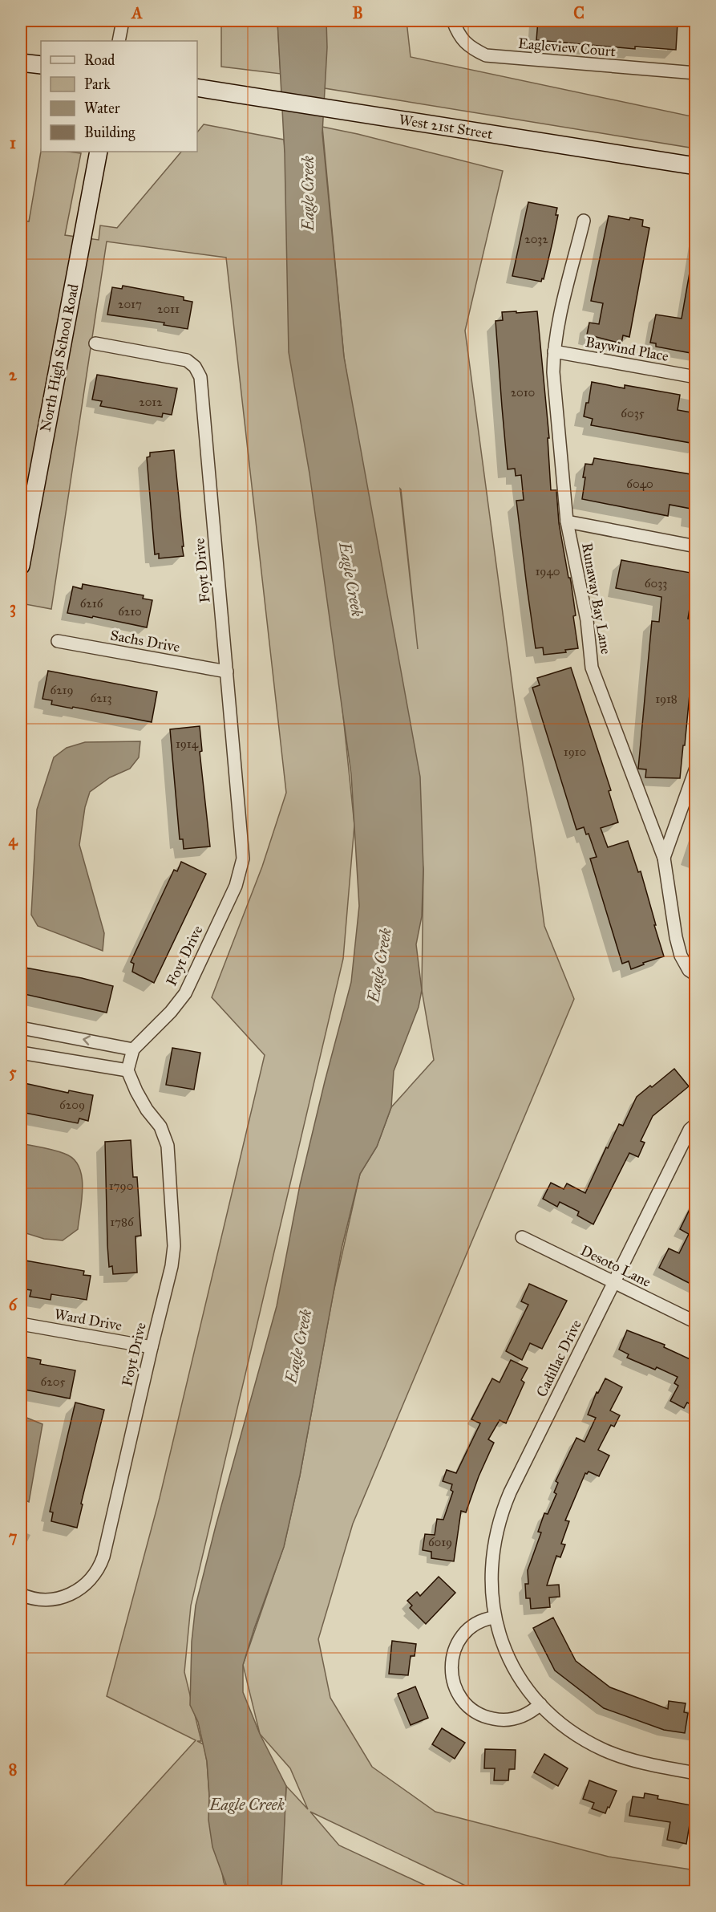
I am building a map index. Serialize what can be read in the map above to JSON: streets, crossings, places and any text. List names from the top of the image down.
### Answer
{
  "streets": {
    "street": [
      "Eagleview Court",
      "West 21st Street",
      "Baywind Place",
      "North High School Road",
      "Foyt Drive",
      "Runaway Bay Lane",
      "Sachs Drive",
      "Desoto Lane",
      "Ward Drive",
      "Cadillac Drive"
    ]
  },
  "crossings": [
    ["Baywind Place", "Runaway Bay Lane"],
    ["Foyt Drive", "Sachs Drive"],
    ["Foyt Drive", "Ward Drive"],
    ["Desoto Lane", "Cadillac Drive"]
  ],
  "water": ["Eagle Creek"],
  "house_numbers": [
    "2032",
    "2017",
    "2011",
    "2010",
    "2012",
    "6035",
    "6040",
    "1940",
    "6033",
    "6216",
    "6210",
    "6219",
    "6213",
    "1918",
    "1914",
    "1910",
    "6209",
    "1790",
    "1786",
    "6205",
    "6019"
  ],
  "legend": [
    "Road",
    "Park",
    "Water",
    "Building"
  ],
  "grid": {
    "columns": ["A", "B", "C"],
    "rows": [
      "1",
      "2",
      "3",
      "4",
      "5",
      "6",
      "7",
      "8"
    ]
  }
}
